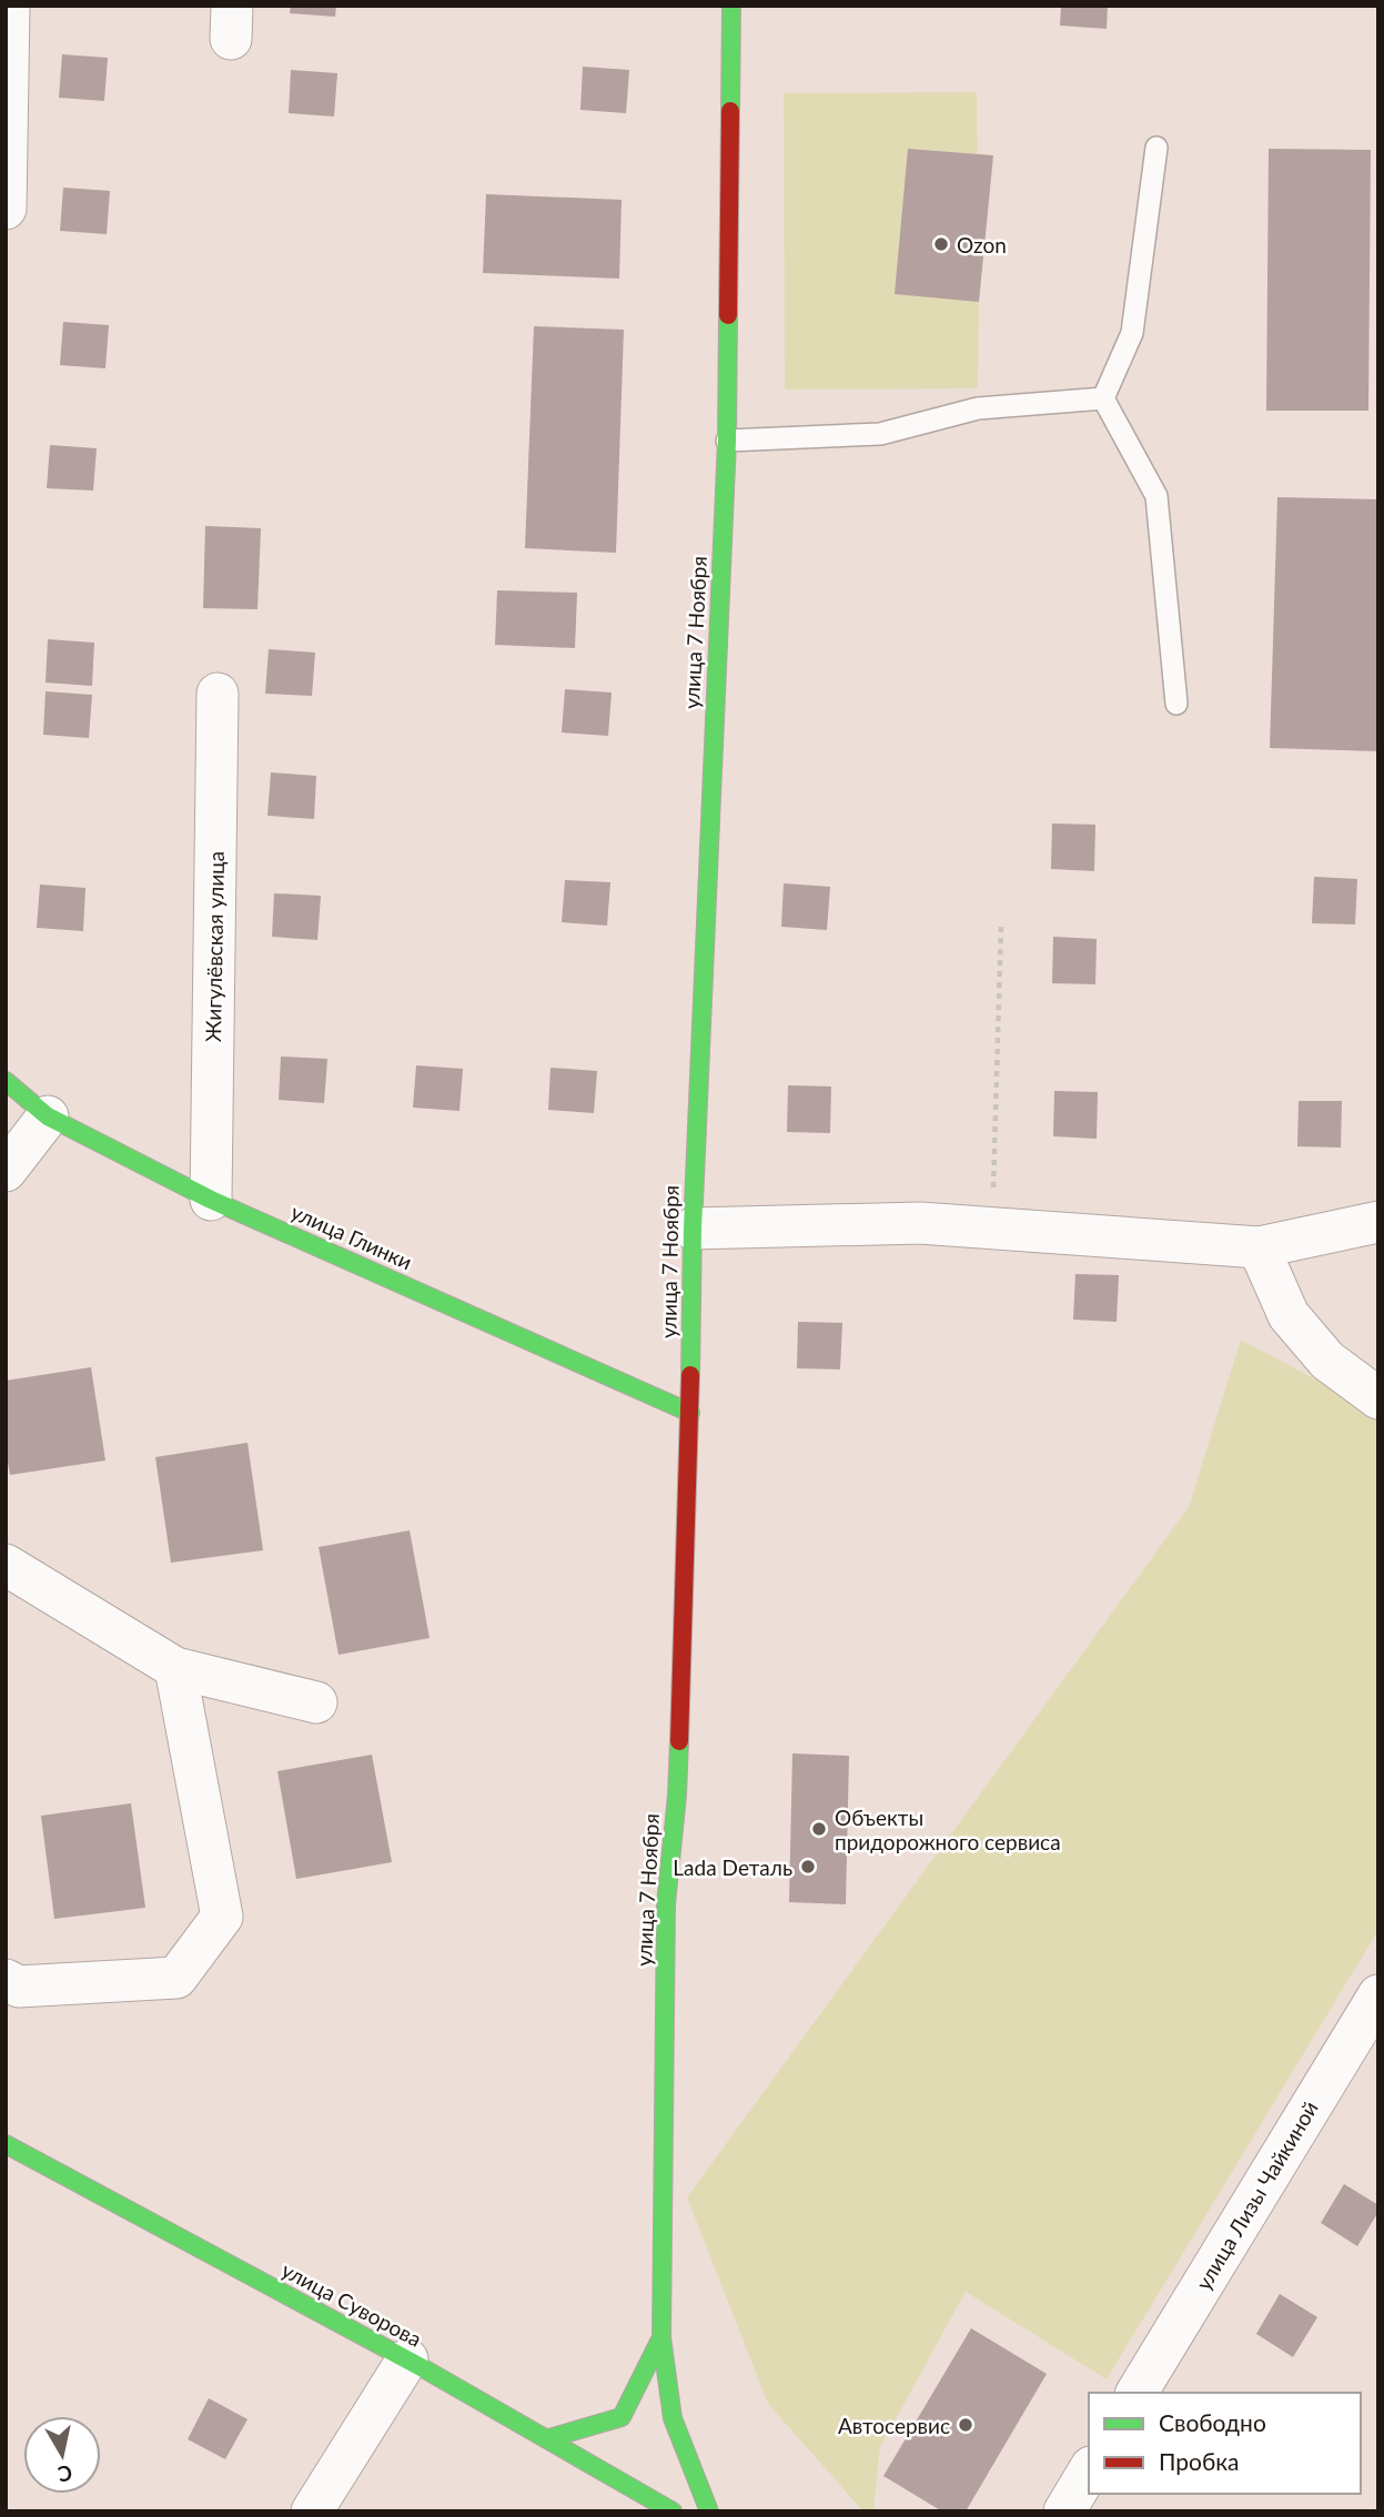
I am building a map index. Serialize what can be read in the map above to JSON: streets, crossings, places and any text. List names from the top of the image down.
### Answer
{
  "streets": {
    "street": [
      "улица 7 Ноября",
      "Жигулёвская улица",
      "улица Глинки",
      "улица Лизы Чайкиной",
      "улица Суворова"
    ]
  },
  "crossings": [
    ["улица 7 Ноября", "улица Глинки"],
    ["Жигулёвская улица", "улица Глинки"]
  ],
  "places": [
    "Ozon",
    "Объекты придорожного сервиса",
    "Lada Dеталь",
    "Автосервис"
  ],
  "legend": ["Свободно", "Пробка"],
  "north": "bottom"
}
